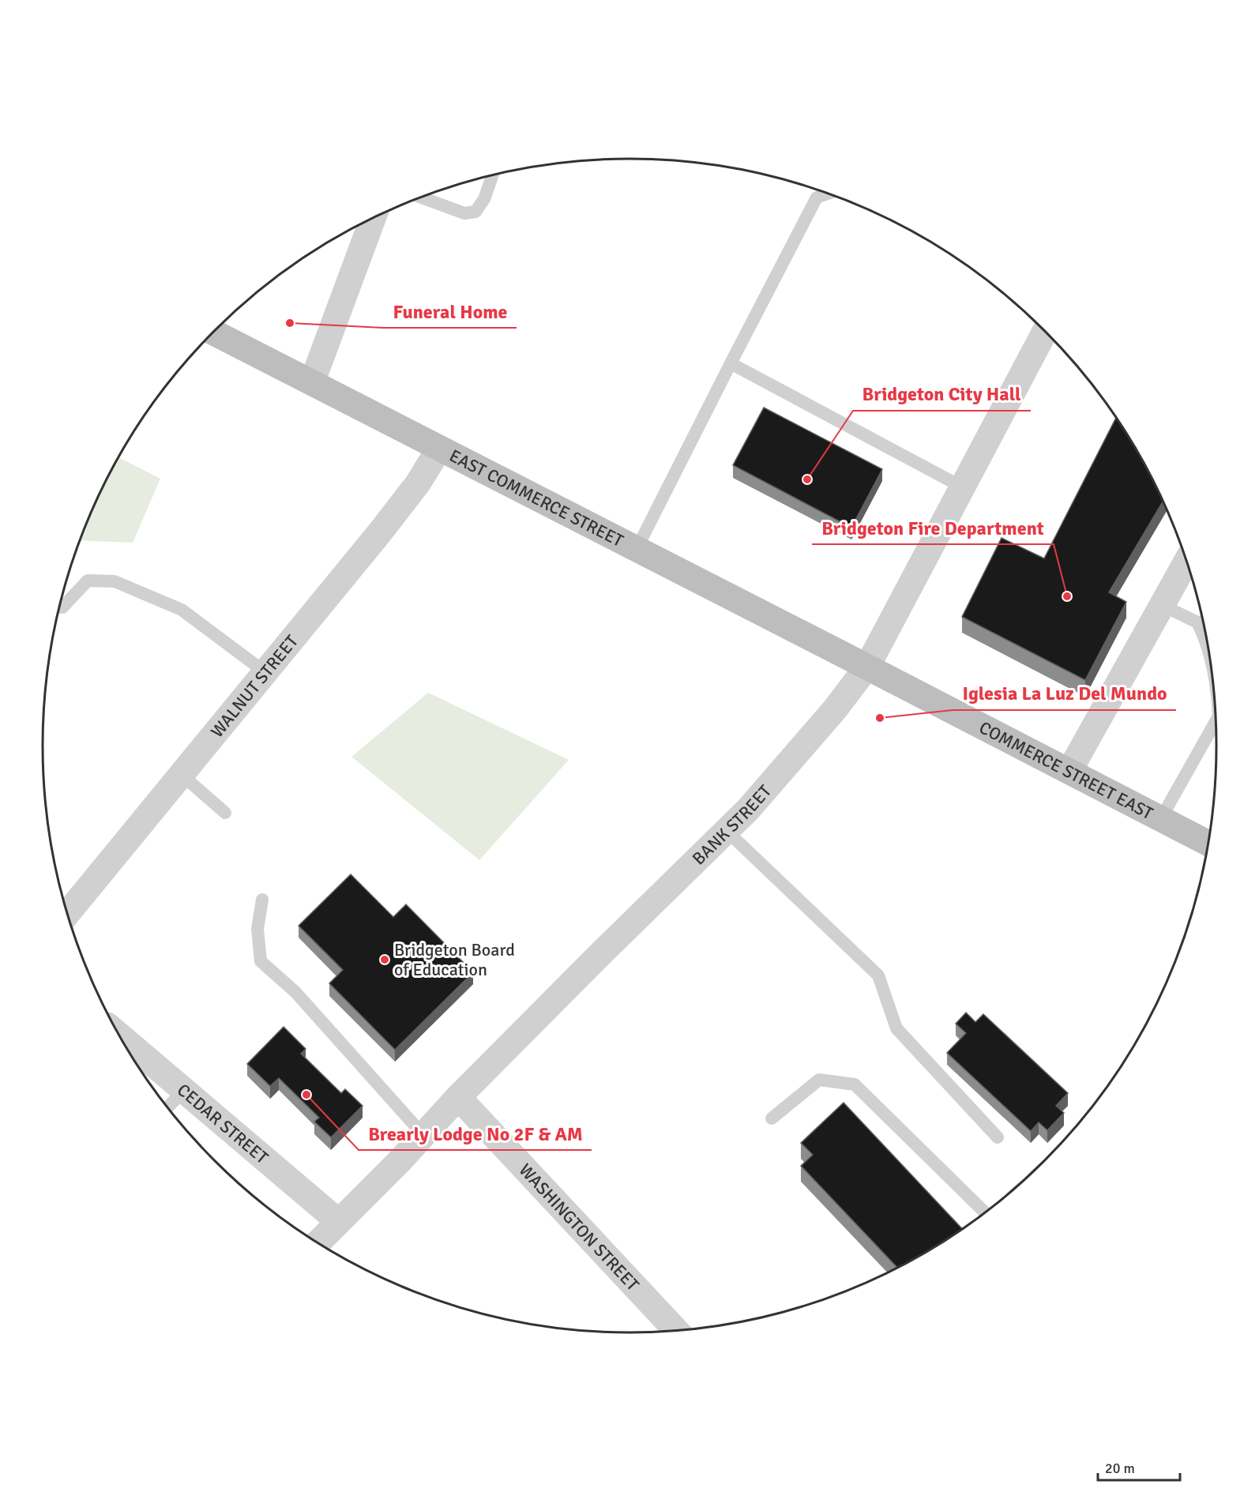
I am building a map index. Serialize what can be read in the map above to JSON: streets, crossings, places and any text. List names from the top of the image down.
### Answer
{
  "streets": {
    "street": [
      "EAST COMMERCE STREET",
      "WALNUT STREET",
      "COMMERCE STREET EAST",
      "BANK STREET",
      "CEDAR STREET",
      "WASHINGTON STREET"
    ]
  },
  "crossings": [
    ["EAST COMMERCE STREET", "WALNUT STREET"],
    ["EAST COMMERCE STREET", "COMMERCE STREET EAST"],
    ["EAST COMMERCE STREET", "BANK STREET"],
    ["COMMERCE STREET EAST", "BANK STREET"],
    ["BANK STREET", "CEDAR STREET"],
    ["BANK STREET", "WASHINGTON STREET"]
  ],
  "places": [
    "Funeral Home",
    "Bridgeton City Hall",
    "Bridgeton Fire Department",
    "Iglesia La Luz Del Mundo",
    "Bridgeton Board of Education",
    "Brearly Lodge No 2F & AM"
  ],
  "scale_bar": "20 m"
}
